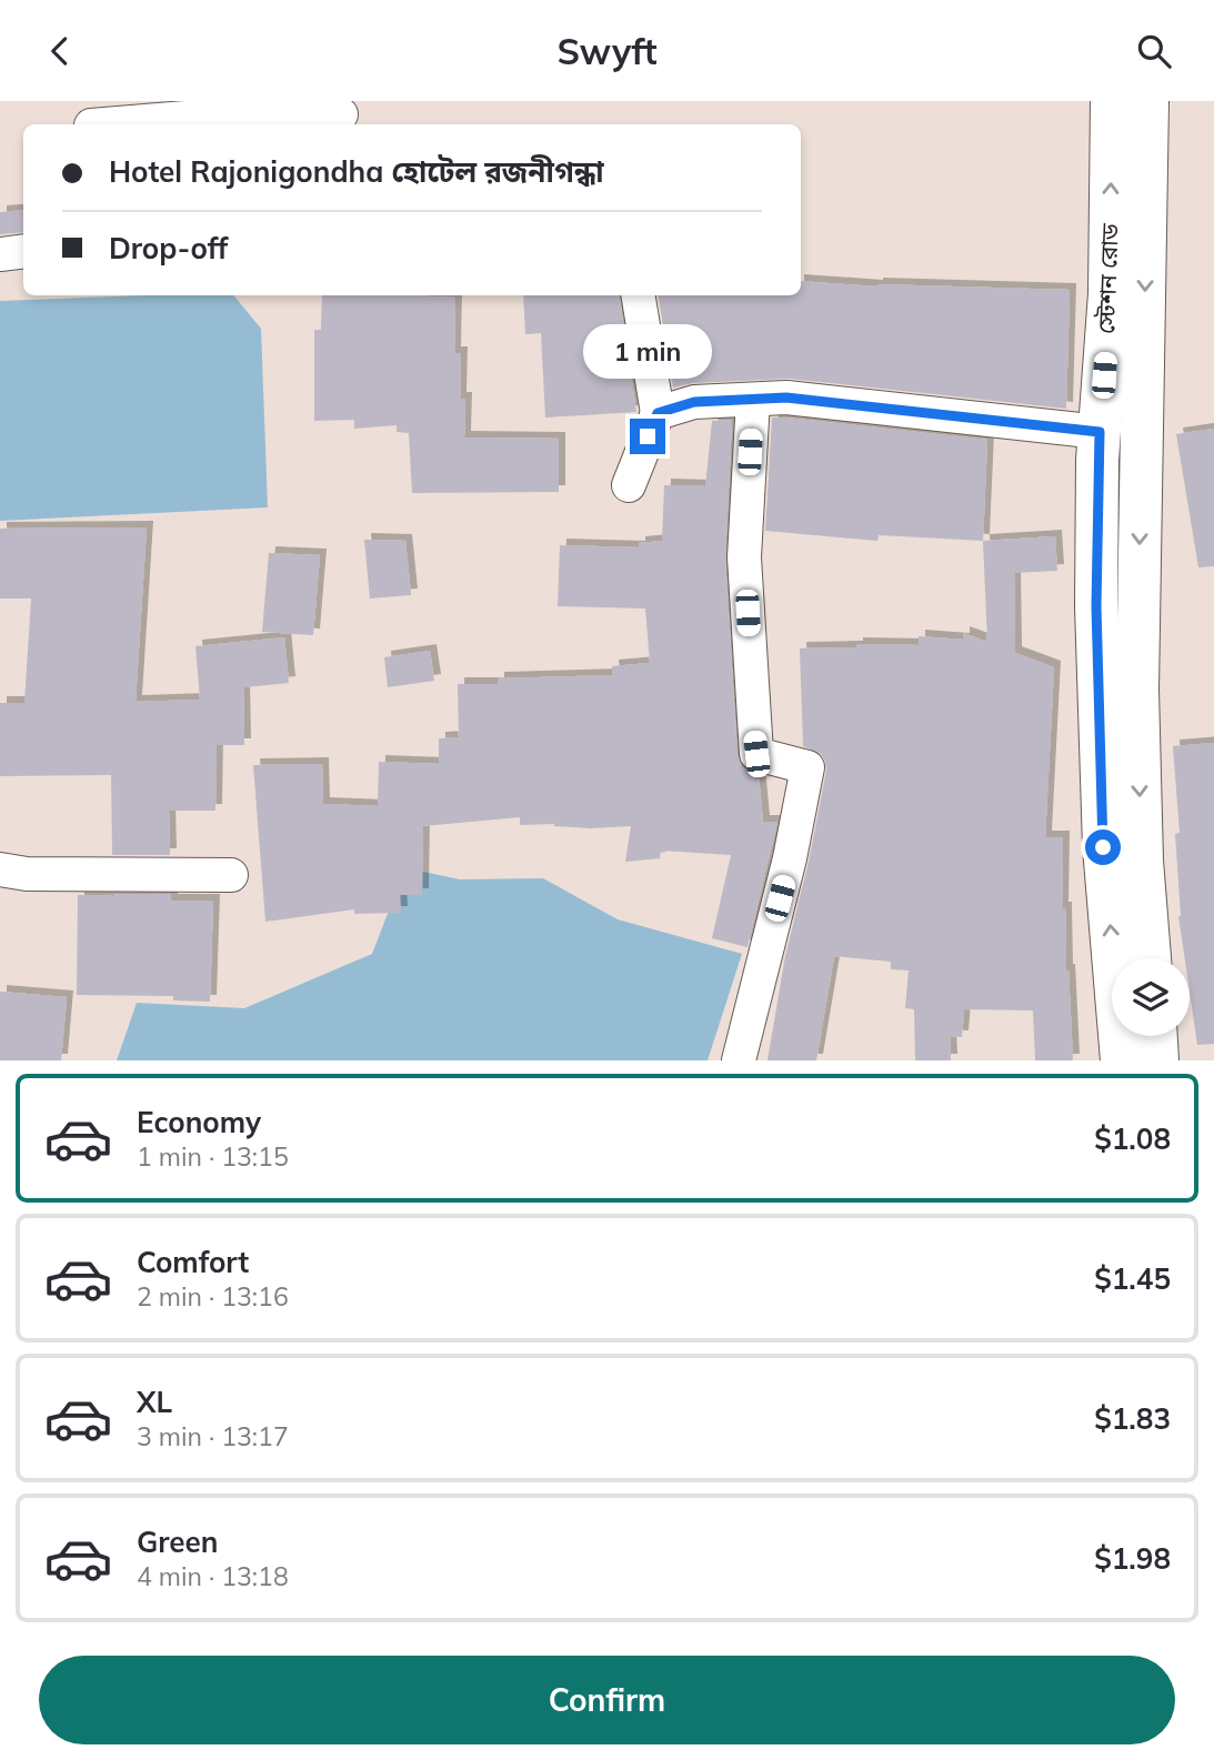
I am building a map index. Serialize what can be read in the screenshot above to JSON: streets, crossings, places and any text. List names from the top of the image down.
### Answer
{
  "streets": {
    "main road": ["স্টেশন রোড"]
  },
  "page": {
    "header": "Swyft",
    "banner": ["Hotel Rajonigondha হোটেল রজনীগন্ধা", "Drop-off"],
    "bubble": "1 min",
    "list": [
      {
        "name": "Economy",
        "note": "1 min · 13:15",
        "value": "$1.08"
      },
      {
        "name": "Comfort",
        "note": "2 min · 13:16",
        "value": "$1.45"
      },
      {
        "name": "XL",
        "note": "3 min · 13:17",
        "value": "$1.83"
      },
      {
        "name": "Green",
        "note": "4 min · 13:18",
        "value": "$1.98"
      }
    ],
    "buttons": "Confirm"
  }
}
